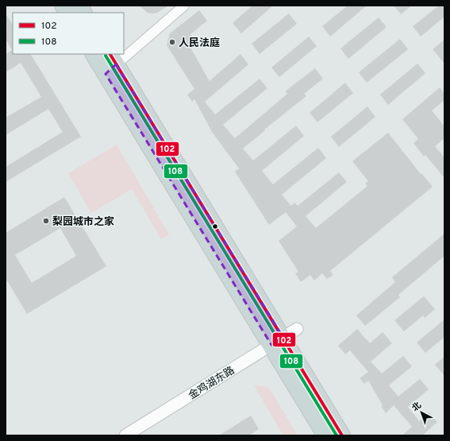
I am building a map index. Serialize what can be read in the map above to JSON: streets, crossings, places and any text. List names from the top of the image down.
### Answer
{
  "streets": {
    "street": ["金鸡湖东路"]
  },
  "places": ["人民法庭", "梨园城市之家"],
  "lines": ["transit line 102", "transit line 108"],
  "legend": ["102", "108"],
  "north": "top left"
}
